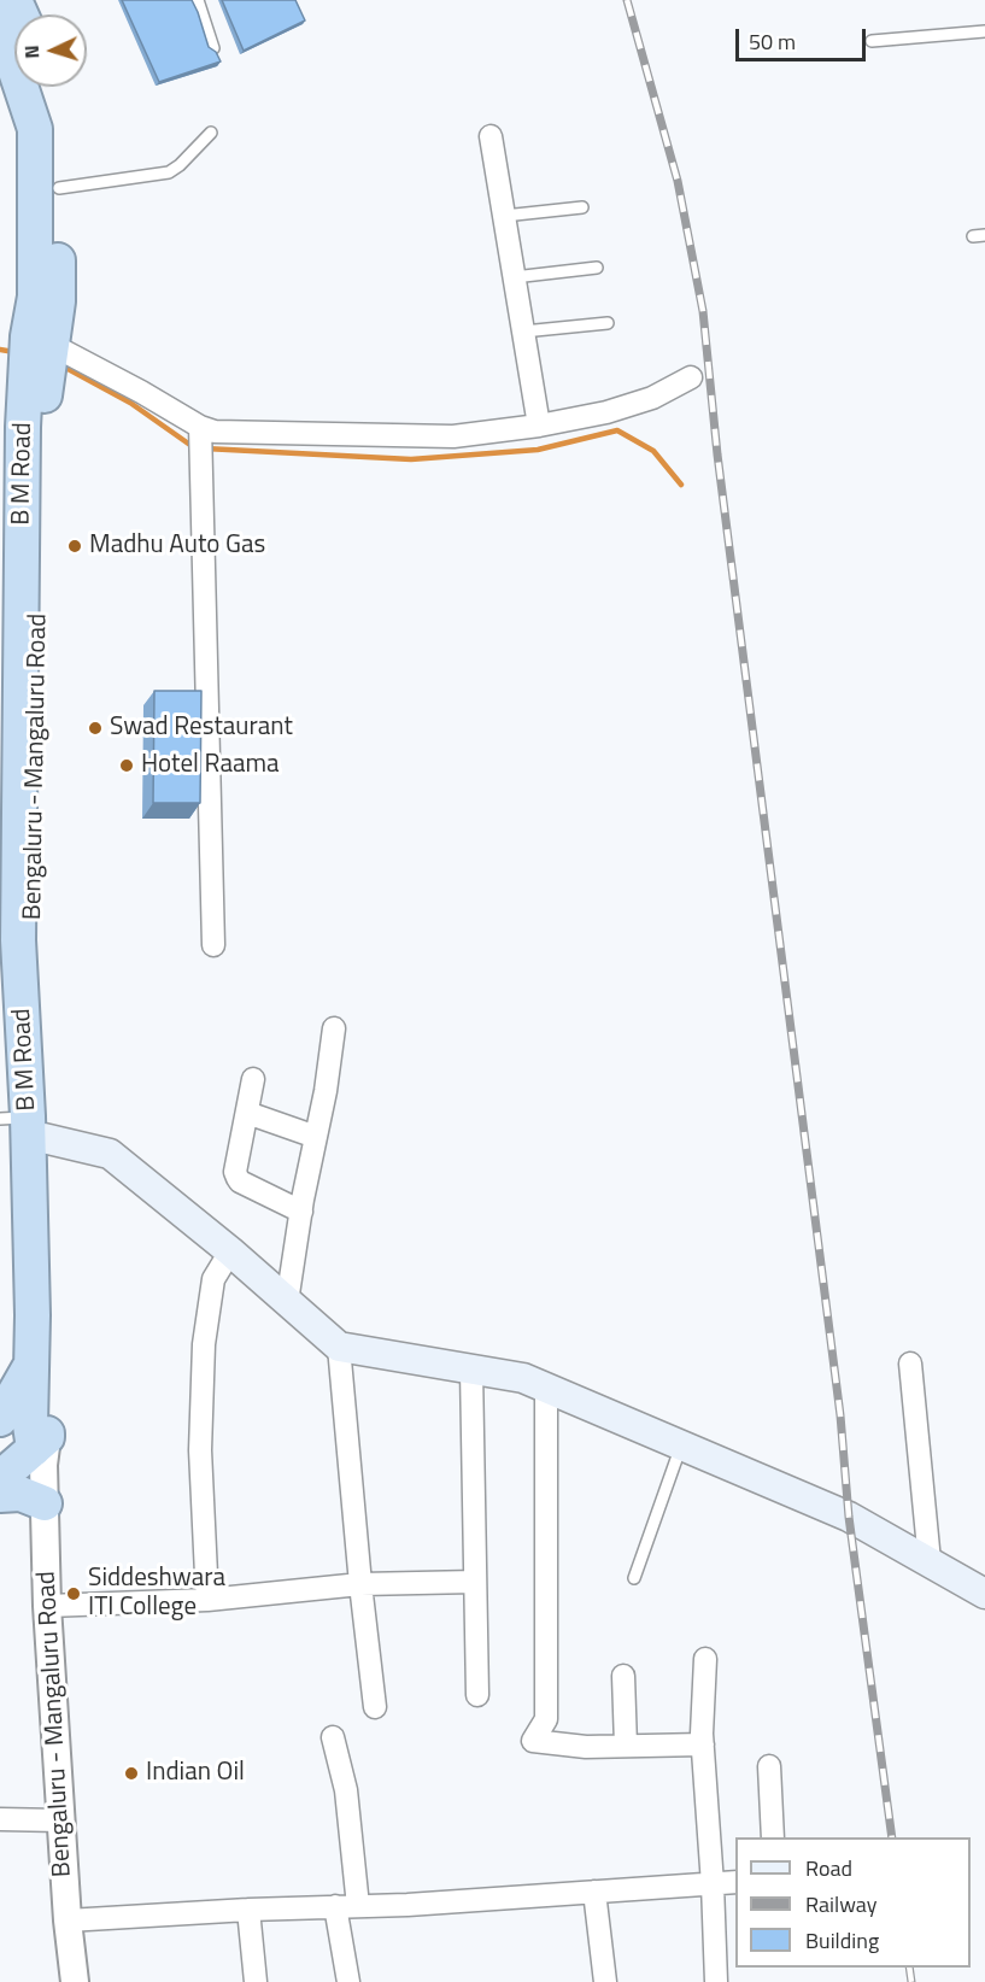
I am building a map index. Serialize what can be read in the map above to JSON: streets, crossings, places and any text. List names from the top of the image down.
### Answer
{
  "streets": {
    "highway": ["B M Road", "Bengaluru - Mangaluru Road"]
  },
  "crossings": [
    ["B M Road", "Bengaluru - Mangaluru Road"]
  ],
  "places": [
    "Madhu Auto Gas",
    "Swad Restaurant",
    "Hotel Raama",
    "Siddeshwara ITI College",
    "Indian Oil"
  ],
  "legend": ["Road", "Railway", "Building"],
  "scale_bar": "50 m",
  "north": "left"
}
